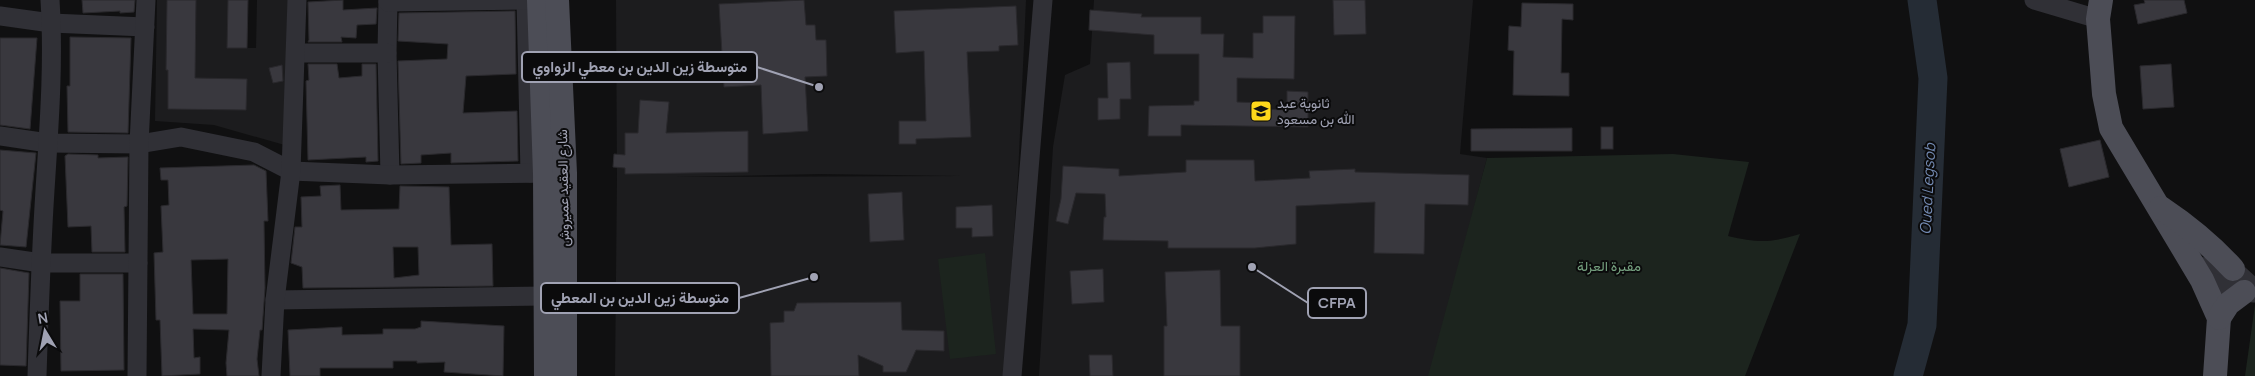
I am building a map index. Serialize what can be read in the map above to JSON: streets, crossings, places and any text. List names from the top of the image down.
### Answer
{
  "streets": {
    "main road": ["شارع العقيد عميروش"]
  },
  "water": ["Oued Legsob"],
  "parks": ["مقبرة العزلة"],
  "places": {
    "other": ["متوسطة زين الدين بن معطي الزواوي", "CFPA", "متوسطة زين الدين بن المعطي"],
    "school or university": ["ثانوية عبد الله بن مسعود"]
  },
  "north": "top"
}
